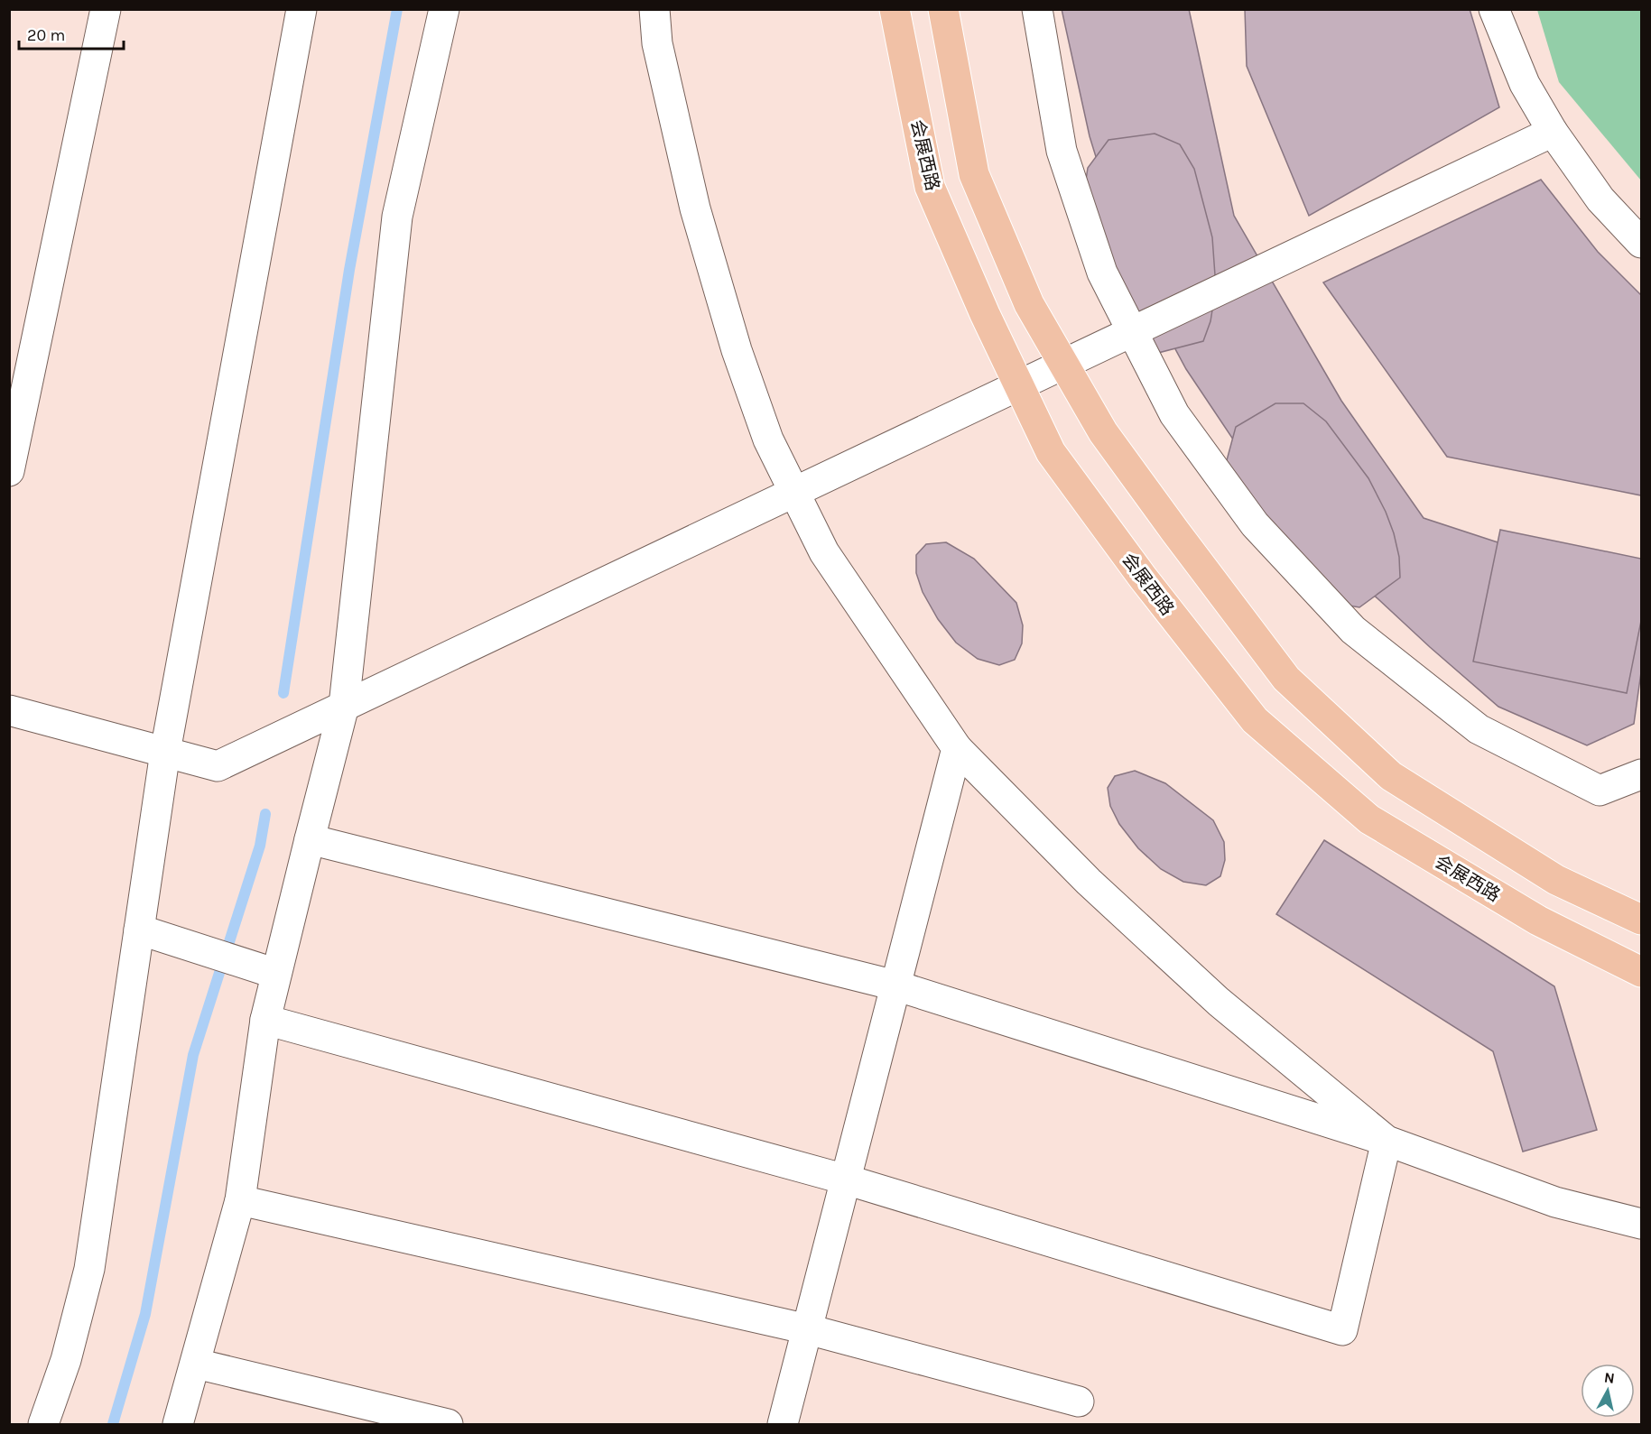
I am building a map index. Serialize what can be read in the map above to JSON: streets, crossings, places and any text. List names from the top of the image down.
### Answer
{
  "streets": {
    "main road": ["会展西路"]
  },
  "scale_bar": "20 m",
  "north": "top"
}
